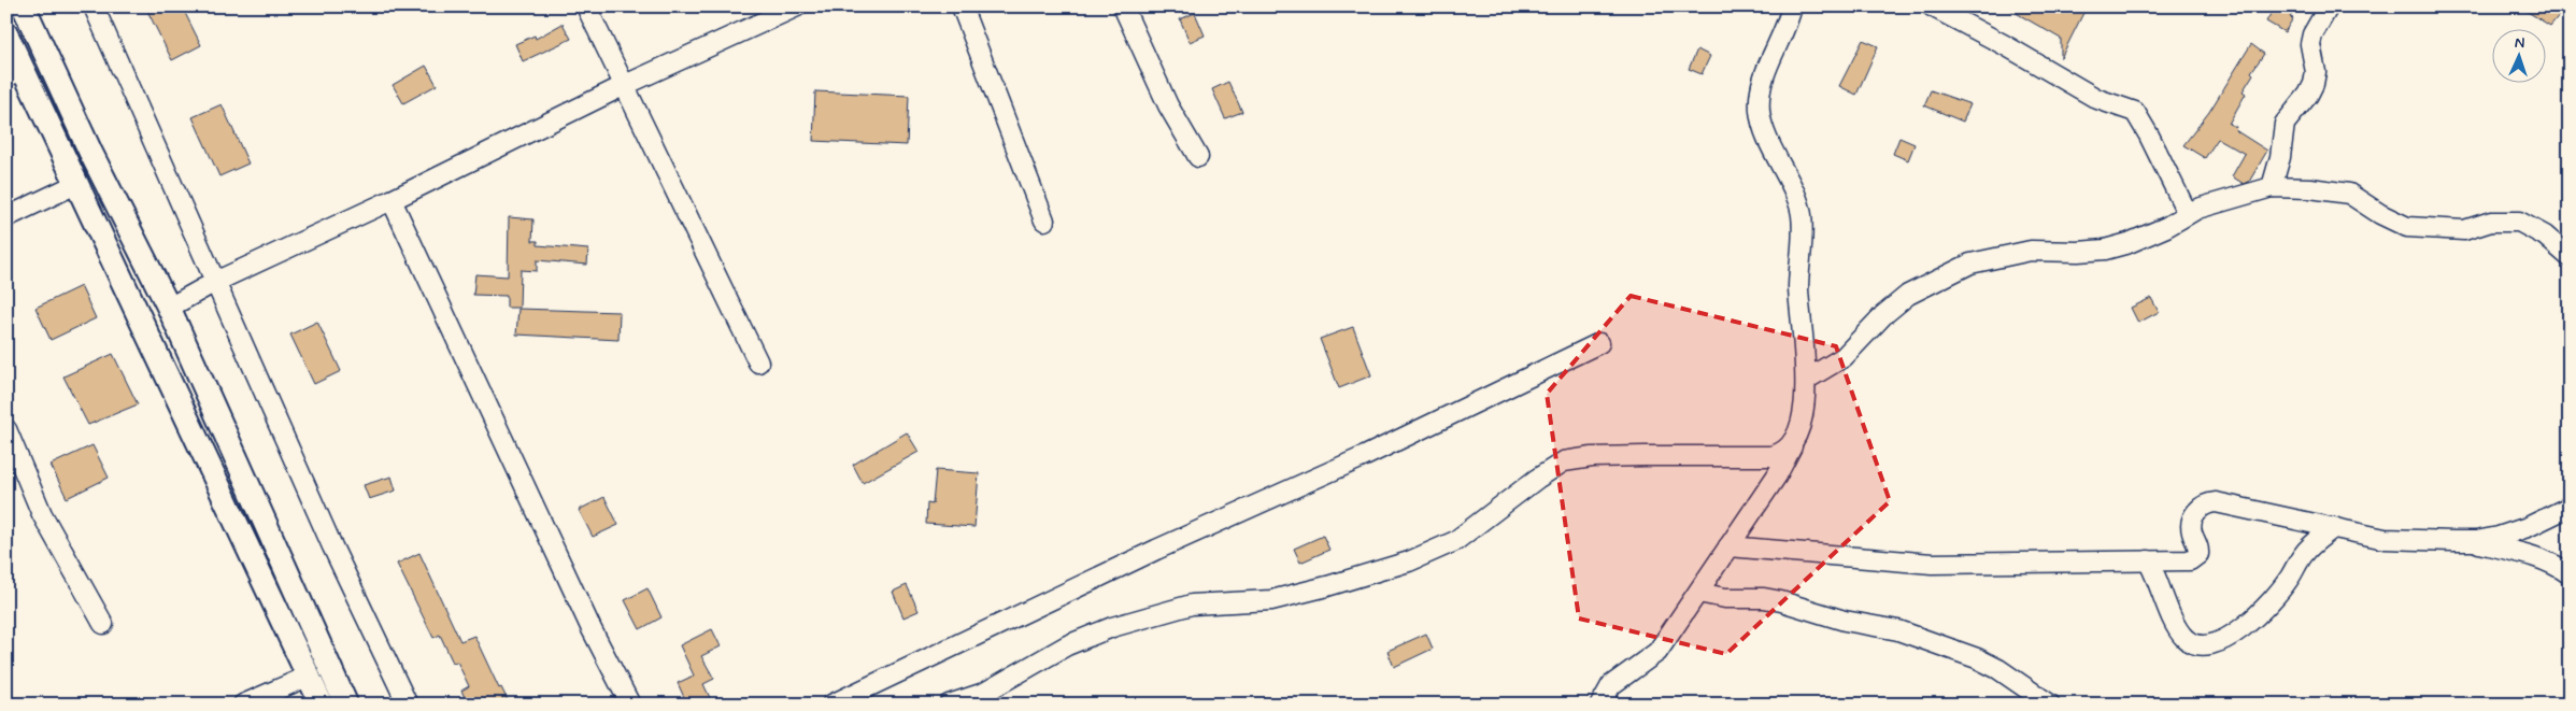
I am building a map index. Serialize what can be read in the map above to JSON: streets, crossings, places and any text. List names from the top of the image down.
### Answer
{
  "north": "top"
}
